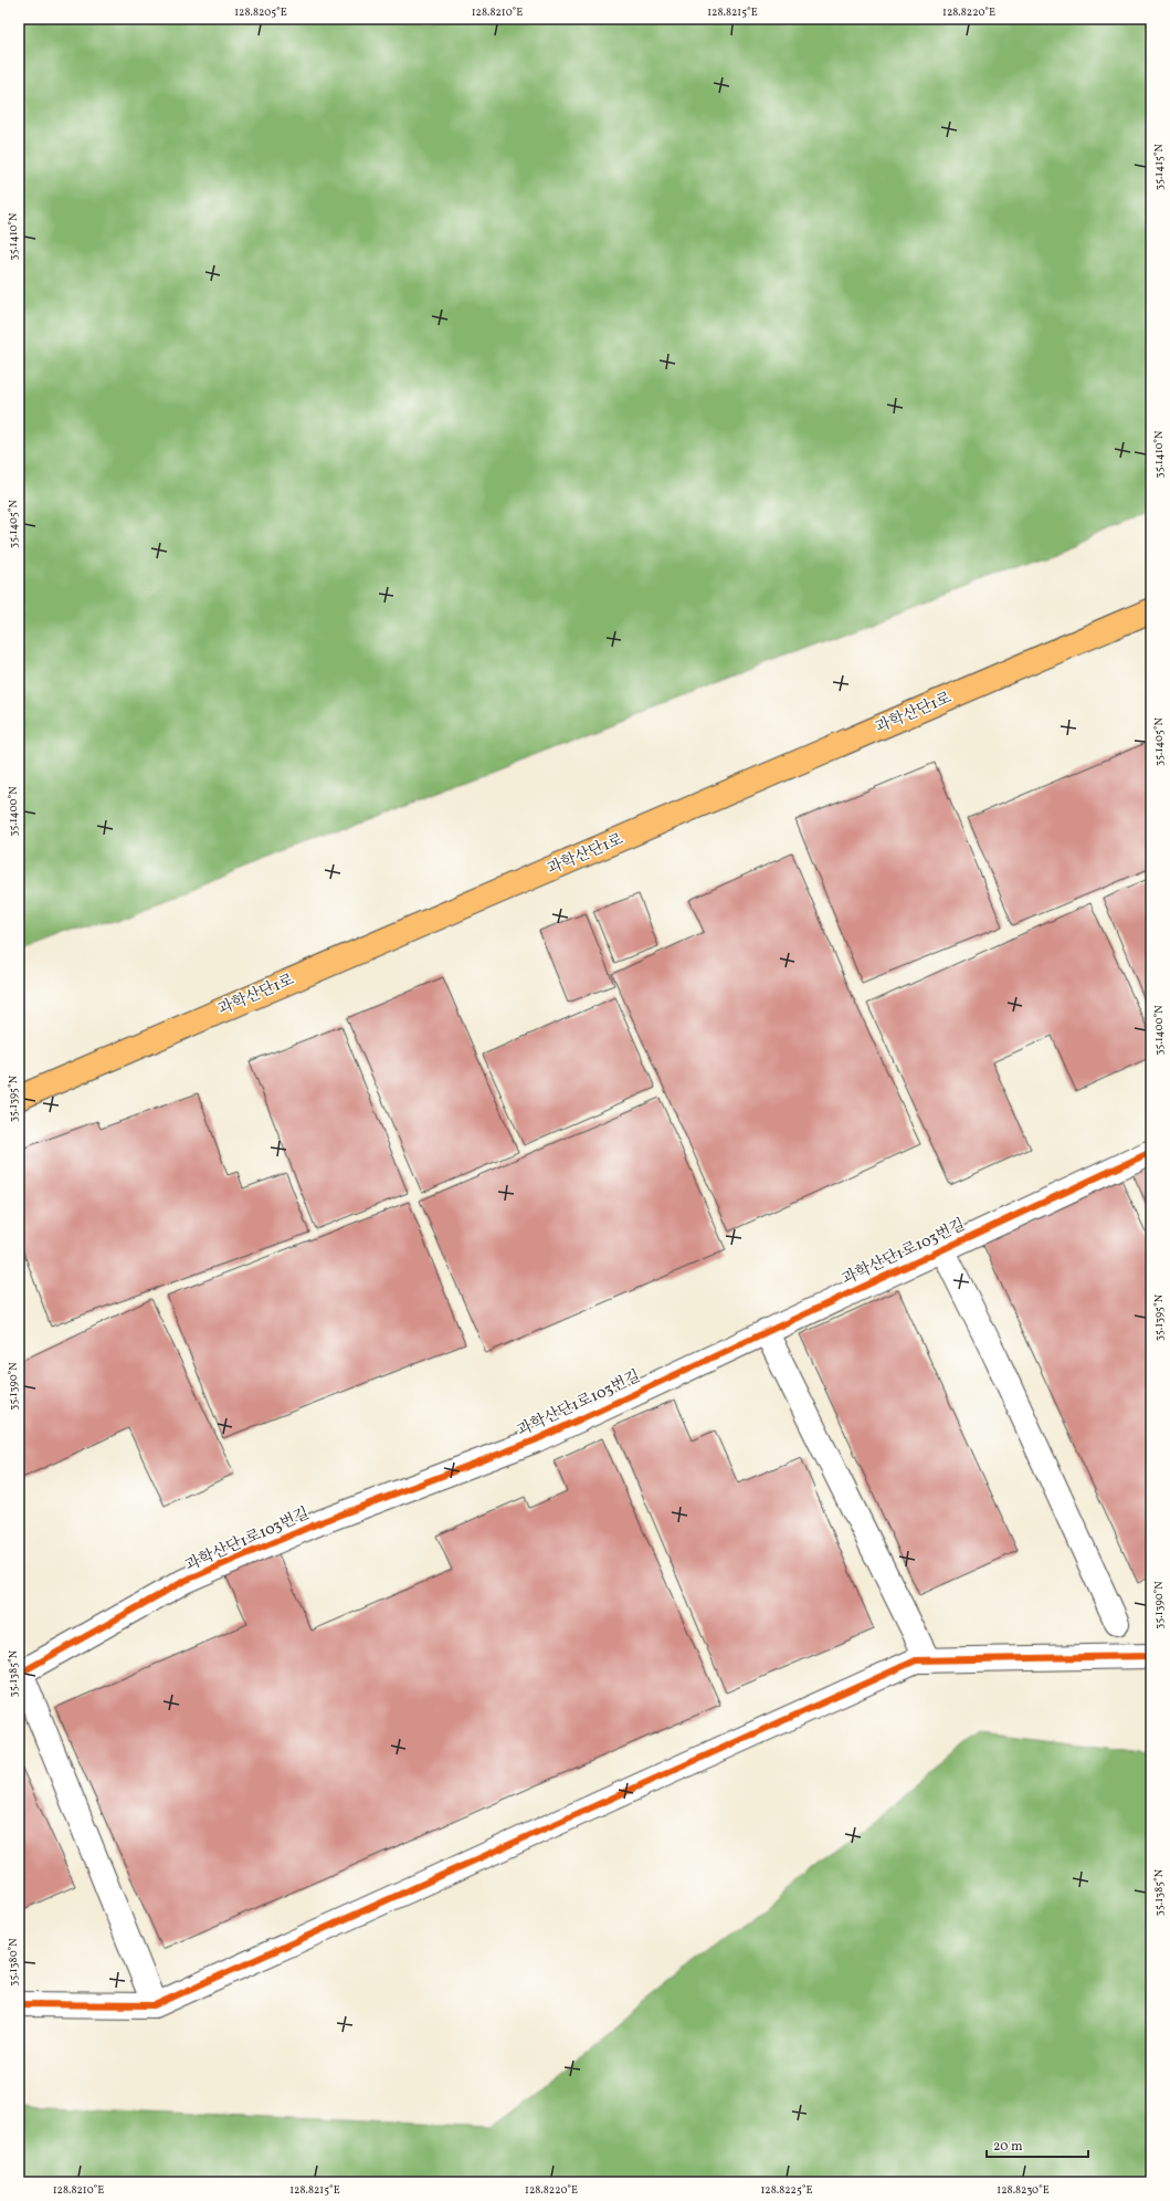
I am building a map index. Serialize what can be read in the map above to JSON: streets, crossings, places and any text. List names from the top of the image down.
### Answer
{
  "streets": {
    "main road": ["과학산단1로"],
    "street": ["과학산단1로103번길"]
  },
  "scale_bar": "20 m",
  "coordinates": [
    "128.8205°E",
    "128.8210°E",
    "128.8215°E",
    "128.8220°E",
    "35.1415°N",
    "35.1410°N",
    "35.1405°N",
    "35.1400°N",
    "35.1395°N",
    "35.1390°N",
    "35.1385°N",
    "35.1380°N",
    "128.8225°E",
    "128.8230°E"
  ]
}
